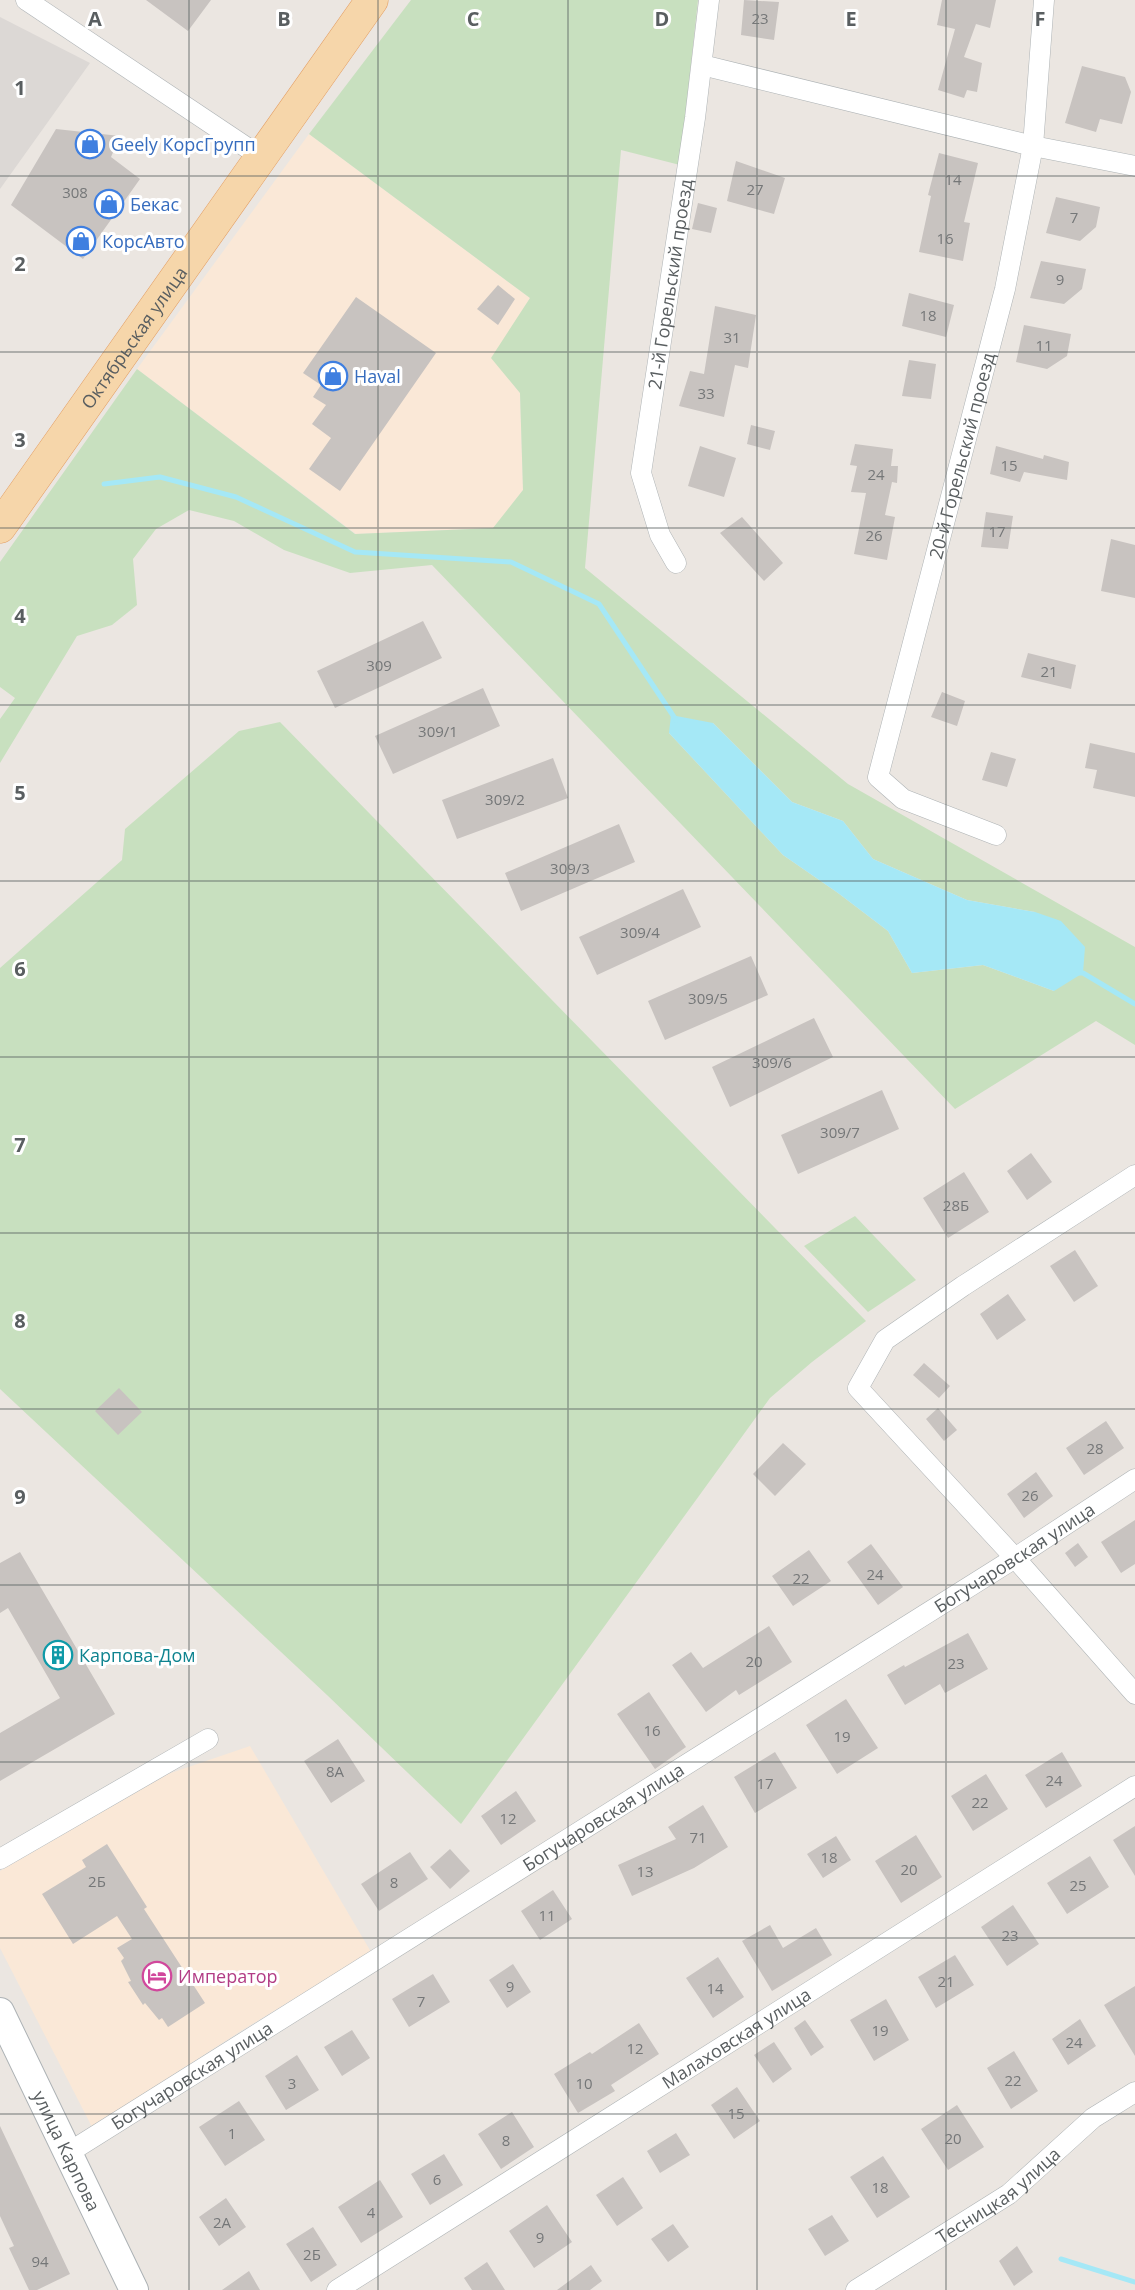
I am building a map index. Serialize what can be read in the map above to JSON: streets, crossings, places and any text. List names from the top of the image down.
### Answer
{
  "streets": {
    "main road": ["Октябрьская улица", "улица Карпова"],
    "street": [
      "21-й Горельский проезд",
      "20-й Горельский проезд",
      "Богучаровская улица",
      "Малаховская улица",
      "Тесницкая улица"
    ]
  },
  "crossings": [
    ["Богучаровская улица", "улица Карпова"]
  ],
  "places": {
    "shop": [
      "Geely КорсГрупп",
      "Бекас",
      "КорсАвто",
      "Haval"
    ],
    "building": ["Карпова-Дом"],
    "hotel": ["Император"]
  },
  "house_numbers": [
    "23",
    "14",
    "27",
    "308",
    "7",
    "16",
    "9",
    "18",
    "31",
    "11",
    "33",
    "15",
    "24",
    "17",
    "26",
    "309",
    "21",
    "309/1",
    "309/2",
    "309/3",
    "309/4",
    "309/5",
    "309/6",
    "309/7",
    "28Б",
    "28",
    "26",
    "24",
    "22",
    "20",
    "23",
    "16",
    "19",
    "8А",
    "24",
    "17",
    "22",
    "12",
    "71",
    "18",
    "20",
    "13",
    "2Б",
    "8",
    "25",
    "11",
    "23",
    "21",
    "9",
    "14",
    "7",
    "19",
    "24",
    "12",
    "22",
    "3",
    "10",
    "15",
    "1",
    "20",
    "8",
    "6",
    "18",
    "4",
    "2А",
    "9",
    "2Б",
    "94"
  ],
  "grid": {
    "columns": [
      "A",
      "B",
      "C",
      "D",
      "E",
      "F"
    ],
    "rows": [
      "1",
      "2",
      "3",
      "4",
      "5",
      "6",
      "7",
      "8",
      "9"
    ]
  }
}
